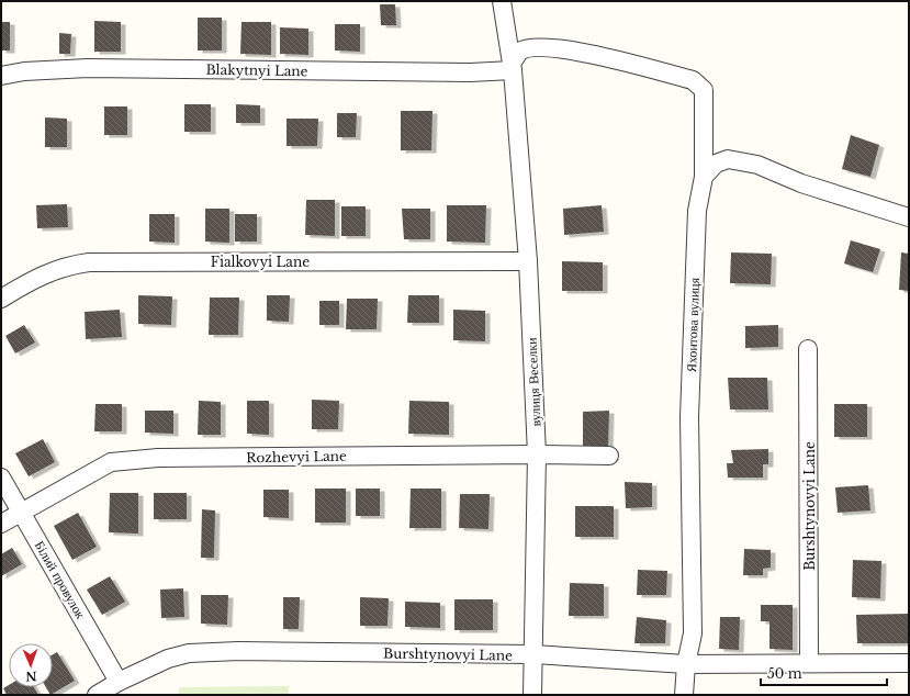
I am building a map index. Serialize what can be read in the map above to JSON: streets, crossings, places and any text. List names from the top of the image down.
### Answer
{
  "streets": {
    "street": [
      "Blakytnyi Lane",
      "Fialkovyi Lane",
      "Яхонтова вулиця",
      "вулиця Веселки",
      "Rozhevyi Lane",
      "Burshtynovyi Lane",
      "Білий провулок"
    ]
  },
  "crossings": [
    ["Blakytnyi Lane", "Яхонтова вулиця"],
    ["Blakytnyi Lane", "вулиця Веселки"],
    ["Fialkovyi Lane", "вулиця Веселки"],
    ["Яхонтова вулиця", "вулиця Веселки"],
    ["Яхонтова вулиця", "Burshtynovyi Lane"],
    ["вулиця Веселки", "Rozhevyi Lane"],
    ["вулиця Веселки", "Burshtynovyi Lane"],
    ["Rozhevyi Lane", "Білий провулок"],
    ["Burshtynovyi Lane", "Білий провулок"]
  ],
  "scale_bar": "50 m",
  "north": "bottom"
}
